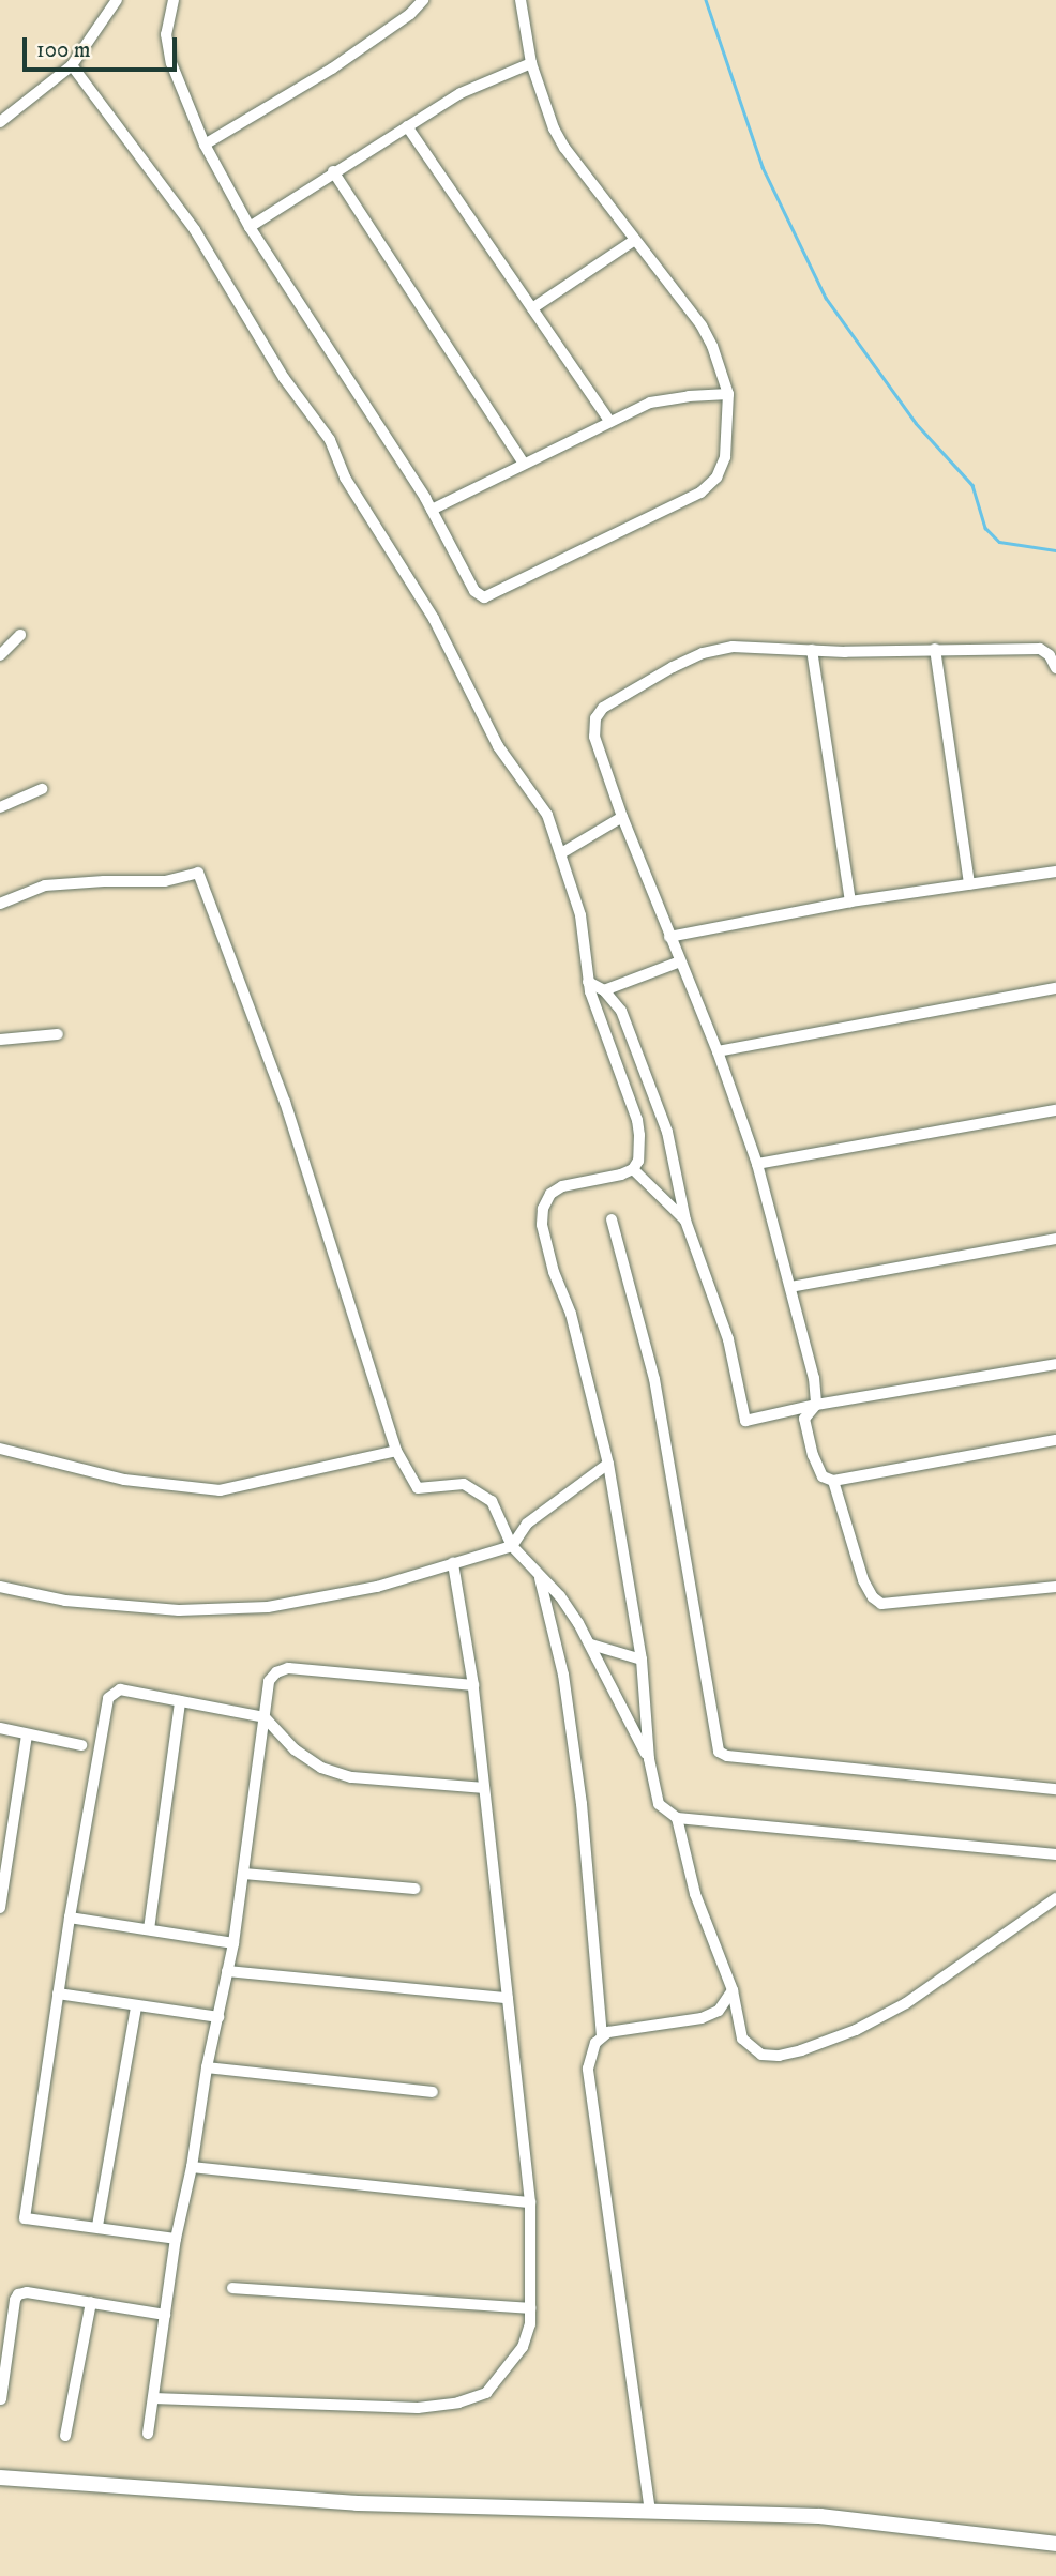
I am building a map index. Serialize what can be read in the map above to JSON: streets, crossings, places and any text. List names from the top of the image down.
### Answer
{
  "scale_bar": "100 m"
}
